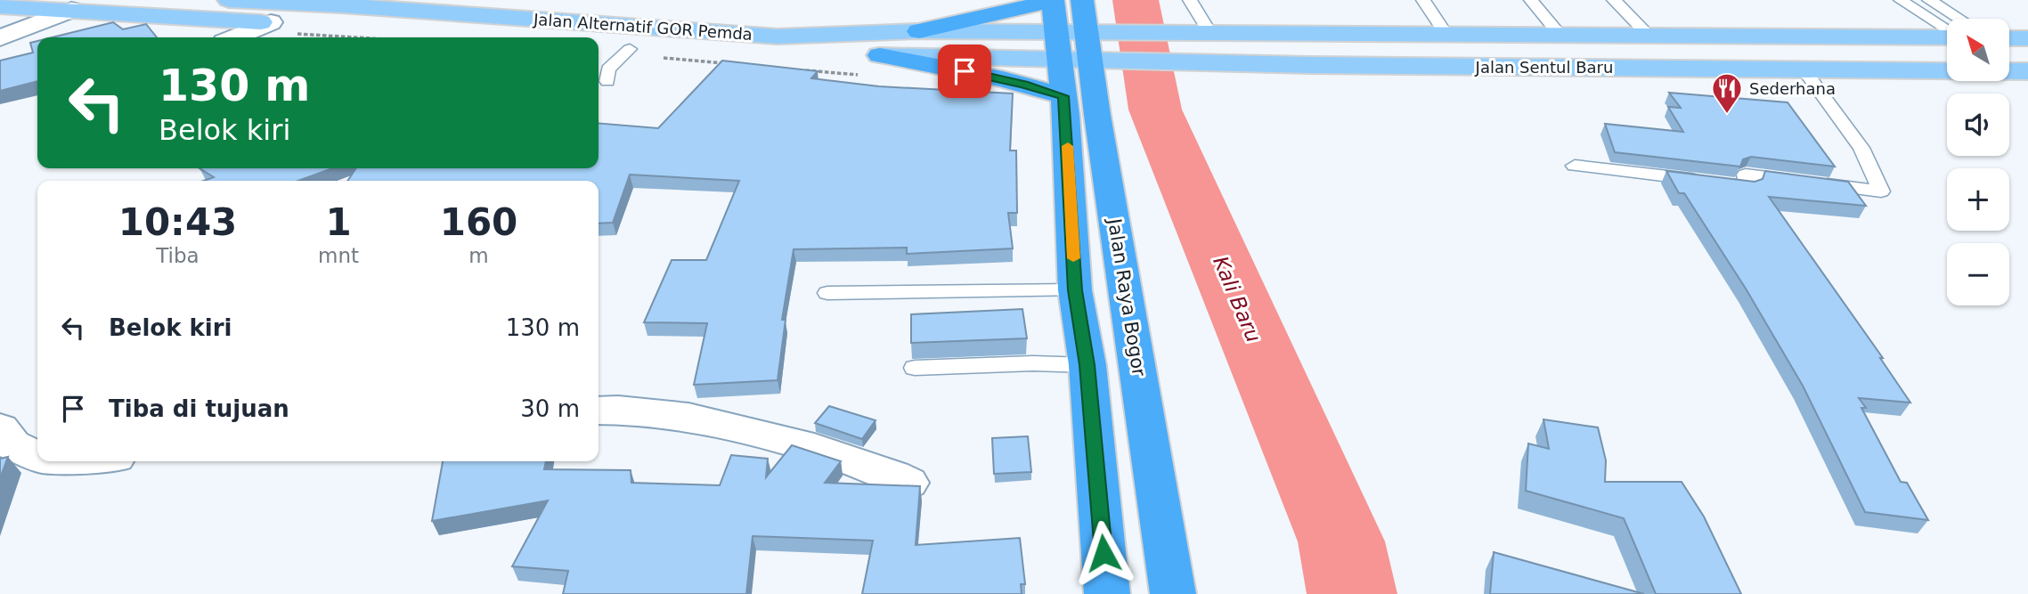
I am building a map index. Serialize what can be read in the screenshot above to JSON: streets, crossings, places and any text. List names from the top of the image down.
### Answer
{
  "streets": {
    "highway": ["Jalan Raya Bogor"],
    "main road": ["Jalan Alternatif GOR Pemda", "Jalan Sentul Baru"]
  },
  "crossings": [
    ["Jalan Alternatif GOR Pemda", "Jalan Sentul Baru"],
    ["Jalan Alternatif GOR Pemda", "Jalan Raya Bogor"],
    ["Jalan Sentul Baru", "Jalan Raya Bogor"]
  ],
  "water": ["Kali Baru"],
  "places": {
    "restaurant": ["Sederhana"]
  },
  "north": "top left",
  "page": {
    "map_buttons": ["+", "−"],
    "turn": ["130 m", "Belok kiri"],
    "eta": [
      "10:43",
      "Tiba",
      "1",
      "mnt",
      "160",
      "m"
    ],
    "list": [
      {
        "name": "Belok kiri",
        "value": "130 m"
      },
      {
        "name": "Tiba di tujuan",
        "value": "30 m"
      }
    ]
  }
}
